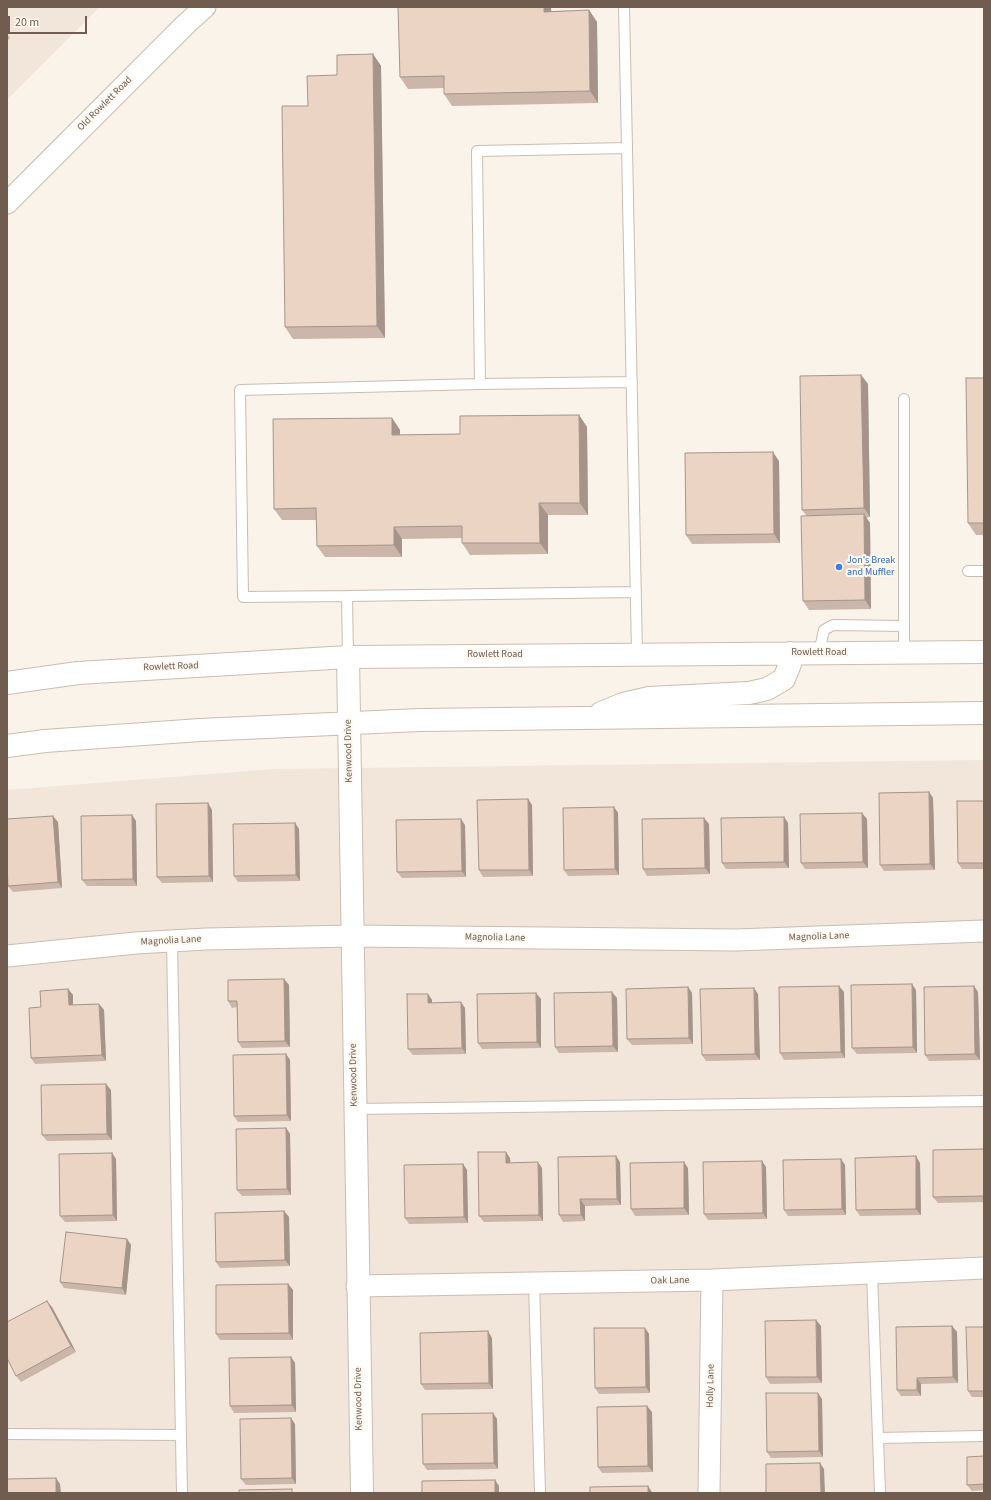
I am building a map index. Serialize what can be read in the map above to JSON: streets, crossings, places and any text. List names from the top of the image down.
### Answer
{
  "streets": {
    "main road": ["Rowlett Road", "Kenwood Drive"],
    "street": [
      "Old Rowlett Road",
      "Magnolia Lane",
      "Oak Lane",
      "Holly Lane"
    ]
  },
  "crossings": [
    ["Rowlett Road", "Kenwood Drive"],
    ["Kenwood Drive", "Magnolia Lane"],
    ["Kenwood Drive", "Oak Lane"],
    ["Oak Lane", "Holly Lane"]
  ],
  "places": ["Jon's Break and Muffler"],
  "scale_bar": "20 m"
}
